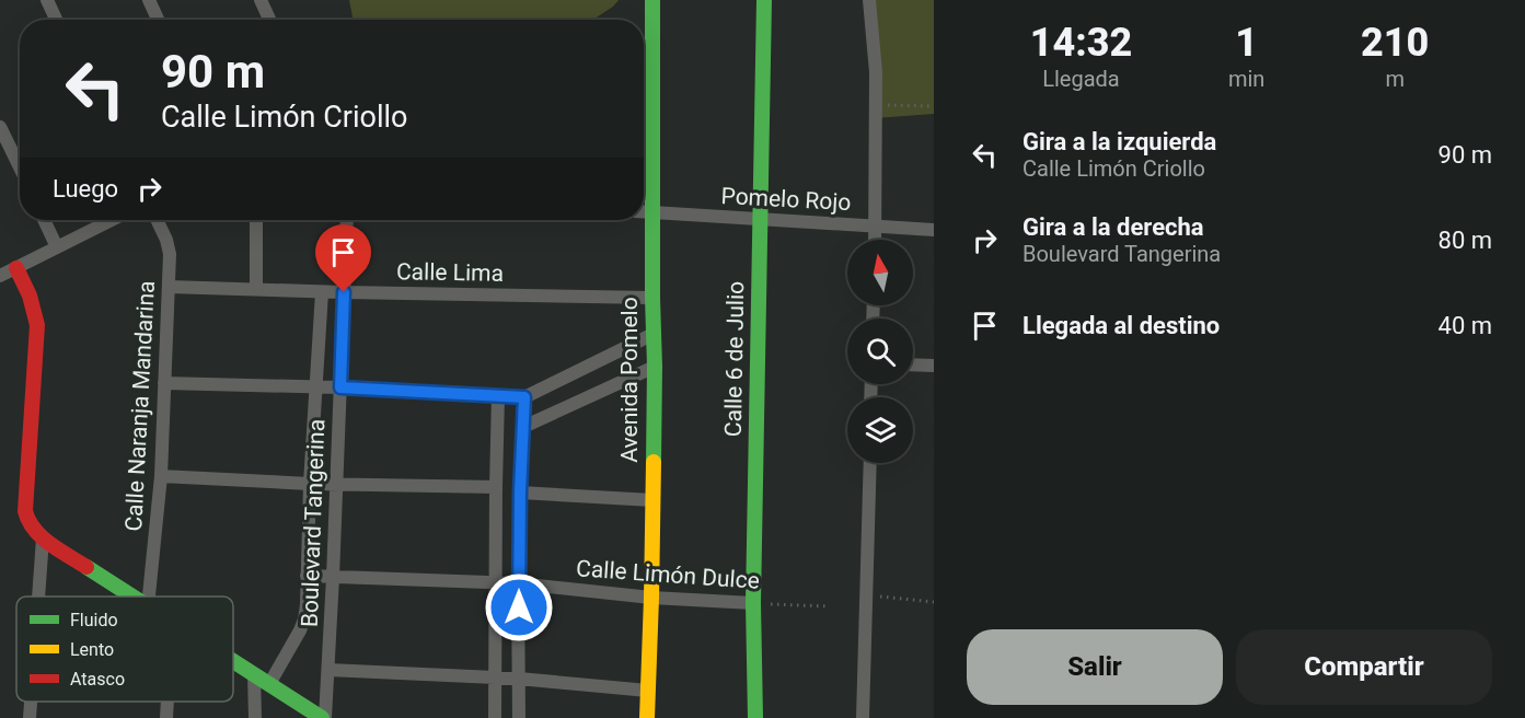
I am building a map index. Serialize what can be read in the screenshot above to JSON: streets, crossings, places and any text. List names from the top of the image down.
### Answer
{
  "streets": {
    "street": [
      "Pomelo Rojo",
      "Calle Lima",
      "Calle 6 de Julio",
      "Avenida Pomelo",
      "Calle Naranja Mandarina",
      "Boulevard Tangerina",
      "Calle Limón Dulce"
    ]
  },
  "crossings": [
    ["Pomelo Rojo", "Calle 6 de Julio"],
    ["Pomelo Rojo", "Avenida Pomelo"],
    ["Calle Lima", "Avenida Pomelo"],
    ["Calle Lima", "Calle Naranja Mandarina"],
    ["Calle Lima", "Boulevard Tangerina"],
    ["Calle 6 de Julio", "Calle Limón Dulce"],
    ["Avenida Pomelo", "Calle Limón Dulce"],
    ["Boulevard Tangerina", "Calle Limón Dulce"]
  ],
  "legend": ["Fluido", "Lento", "Atasco"],
  "north": "top",
  "page": {
    "eta": [
      "14:32",
      "Llegada",
      "1",
      "min",
      "210",
      "m"
    ],
    "turn": ["90 m", "Calle Limón Criollo"],
    "list": [
      {
        "name": "Gira a la izquierda",
        "note": "Calle Limón Criollo",
        "value": "90 m"
      },
      {
        "name": "Gira a la derecha",
        "note": "Boulevard Tangerina",
        "value": "80 m"
      },
      {
        "name": "Llegada al destino",
        "value": "40 m"
      }
    ],
    "then": "Luego",
    "buttons": ["Salir", "Compartir"]
  }
}
